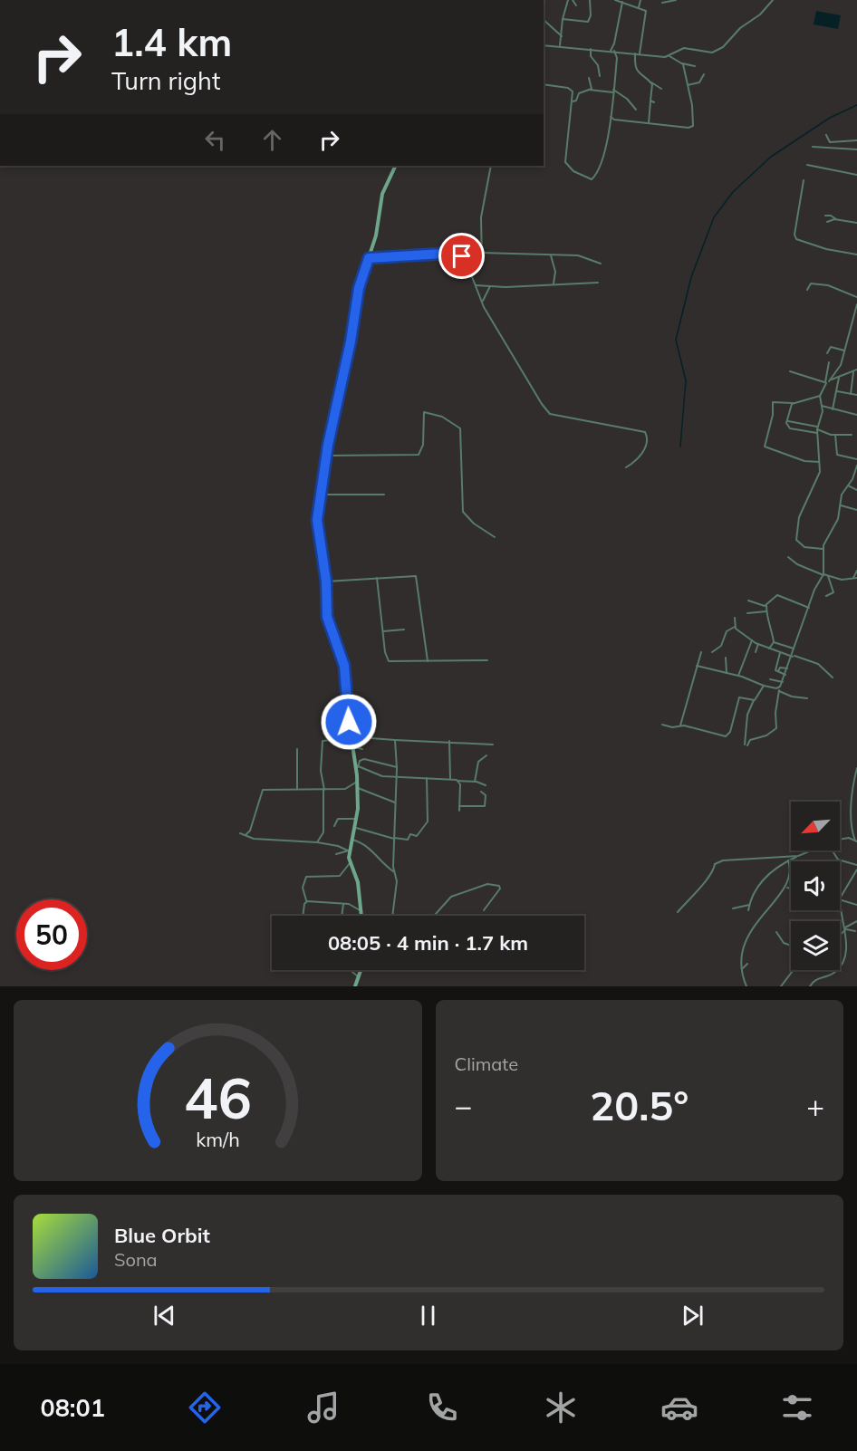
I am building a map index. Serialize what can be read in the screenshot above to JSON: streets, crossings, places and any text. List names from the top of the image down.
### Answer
{
  "north": "bottom left",
  "page": {
    "turn": ["1.4 km", "Turn right"],
    "limit": "50",
    "trip": "08:05 · 4 min · 1.7 km",
    "tile": "Climate",
    "heat": ["−", "20.5°", "+"],
    "song": ["Blue Orbit", "Sona"],
    "tabs": "08:01",
    "gauge": ["46", "km/h"]
  }
}
